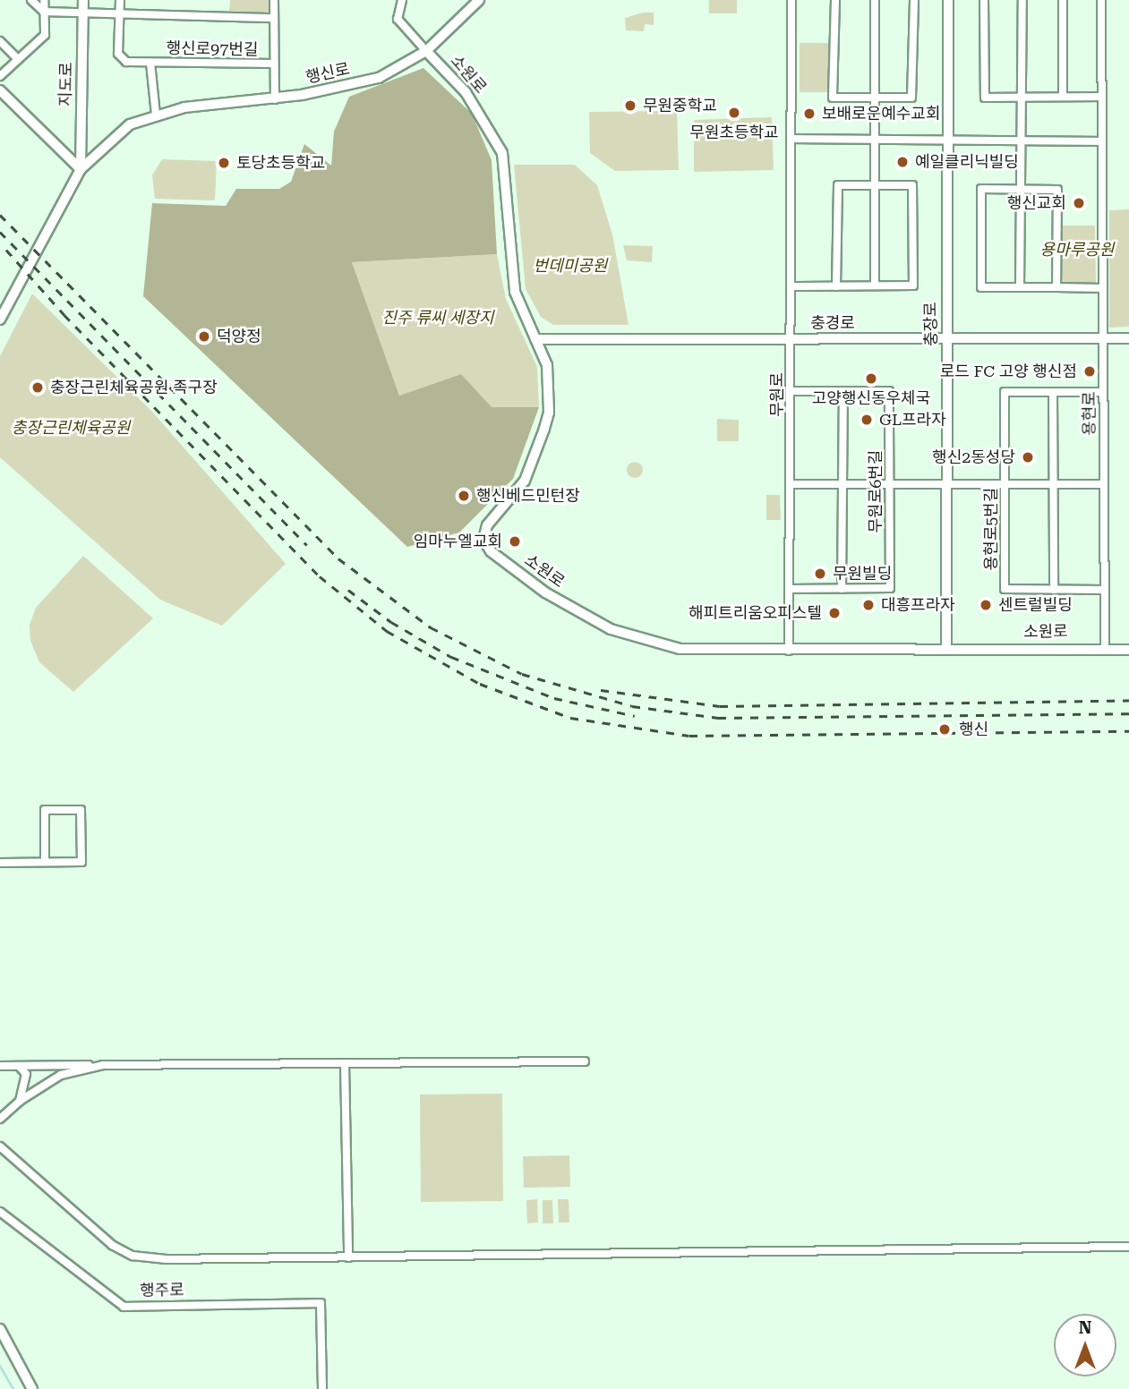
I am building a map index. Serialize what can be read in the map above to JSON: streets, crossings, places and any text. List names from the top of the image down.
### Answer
{
  "streets": {
    "main road": [
      "행신로",
      "소원로",
      "지도로",
      "충경로",
      "충장로"
    ],
    "street": [
      "행신로97번길",
      "무원로",
      "용현로",
      "무원로6번길",
      "용현로5번길",
      "행주로"
    ]
  },
  "crossings": [
    ["행신로97번길", "행신로"],
    ["행신로", "소원로"],
    ["행신로", "지도로"],
    ["소원로", "충경로"],
    ["소원로", "충장로"],
    ["소원로", "무원로"],
    ["소원로", "용현로"],
    ["충경로", "충장로"],
    ["충경로", "무원로"],
    ["충경로", "용현로"],
    ["무원로", "무원로6번길"],
    ["용현로", "용현로5번길"]
  ],
  "parks": [
    "용마루공원",
    "번데미공원",
    "진주 류씨 세장지",
    "충장근린체육공원"
  ],
  "places": [
    "무원중학교",
    "무원초등학교",
    "보배로운예수교회",
    "예일클리닉빌딩",
    "토당초등학교",
    "행신교회",
    "덕양정",
    "로드 FC 고양 행신점",
    "고양행신동우체국",
    "충장근린체육공원 족구장",
    "GL프라자",
    "행신2동성당",
    "행신베드민턴장",
    "임마누엘교회",
    "무원빌딩",
    "대흥프라자",
    "센트럴빌딩",
    "해피트리움오피스텔",
    "행신"
  ],
  "north": "top"
}
